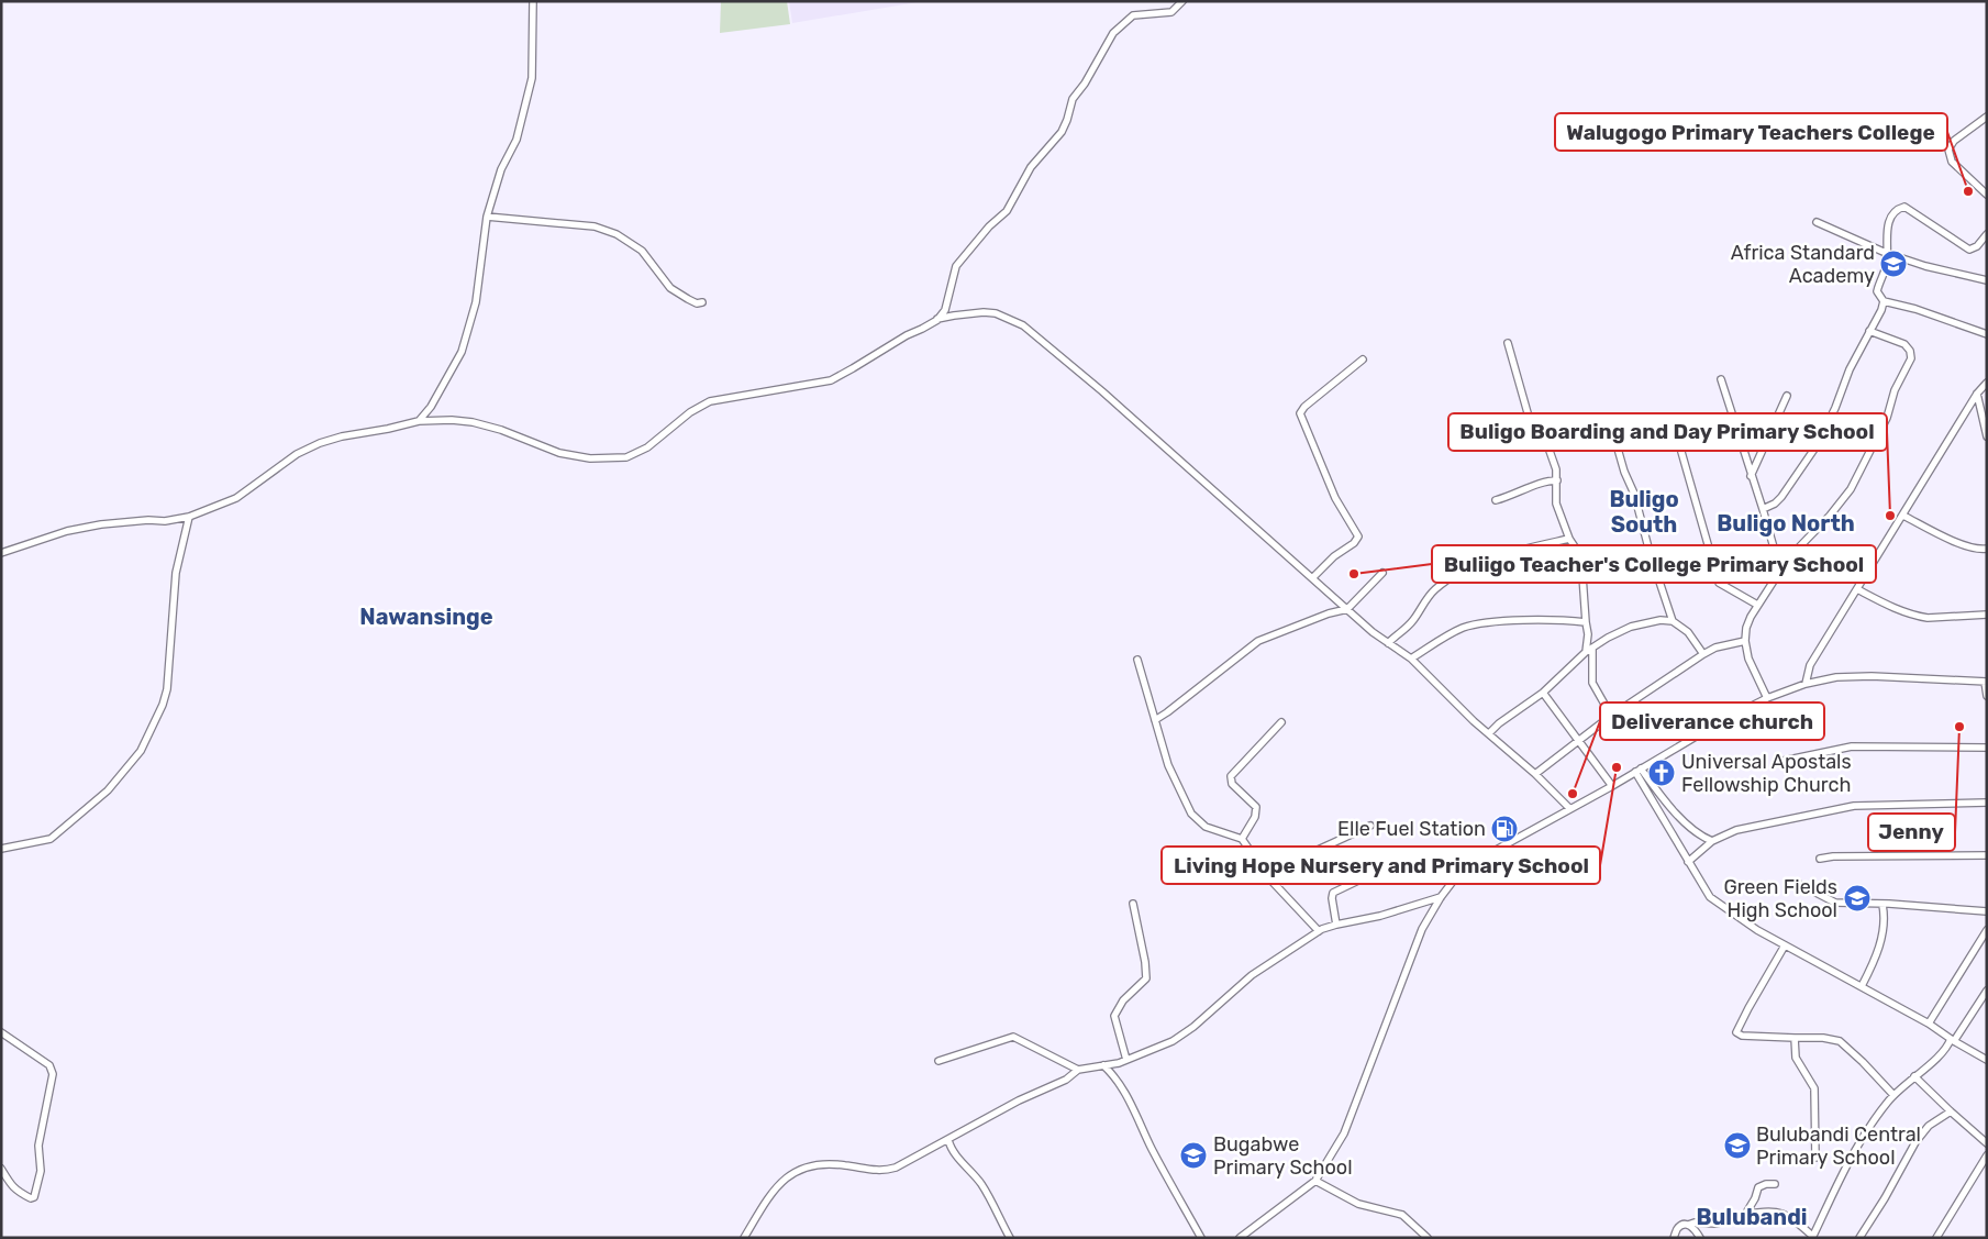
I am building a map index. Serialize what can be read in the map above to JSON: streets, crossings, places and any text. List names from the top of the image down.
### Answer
{
  "districts": [
    "Buligo South",
    "Buligo North",
    "Nawansinge",
    "Bulubandi"
  ],
  "places": {
    "other": [
      "Walugogo Primary Teachers College",
      "Buligo Boarding and Day Primary School",
      "Buliigo Teacher's College Primary School",
      "Jenny",
      "Living Hope Nursery and Primary School",
      "Deliverance church"
    ],
    "school or university": [
      "Africa Standard Academy",
      "Green Fields High School",
      "Bulubandi Central Primary School",
      "Bugabwe Primary School"
    ],
    "church": ["Universal Apostals Fellowship Church"],
    "fuel station": ["Elle Fuel Station"]
  }
}
